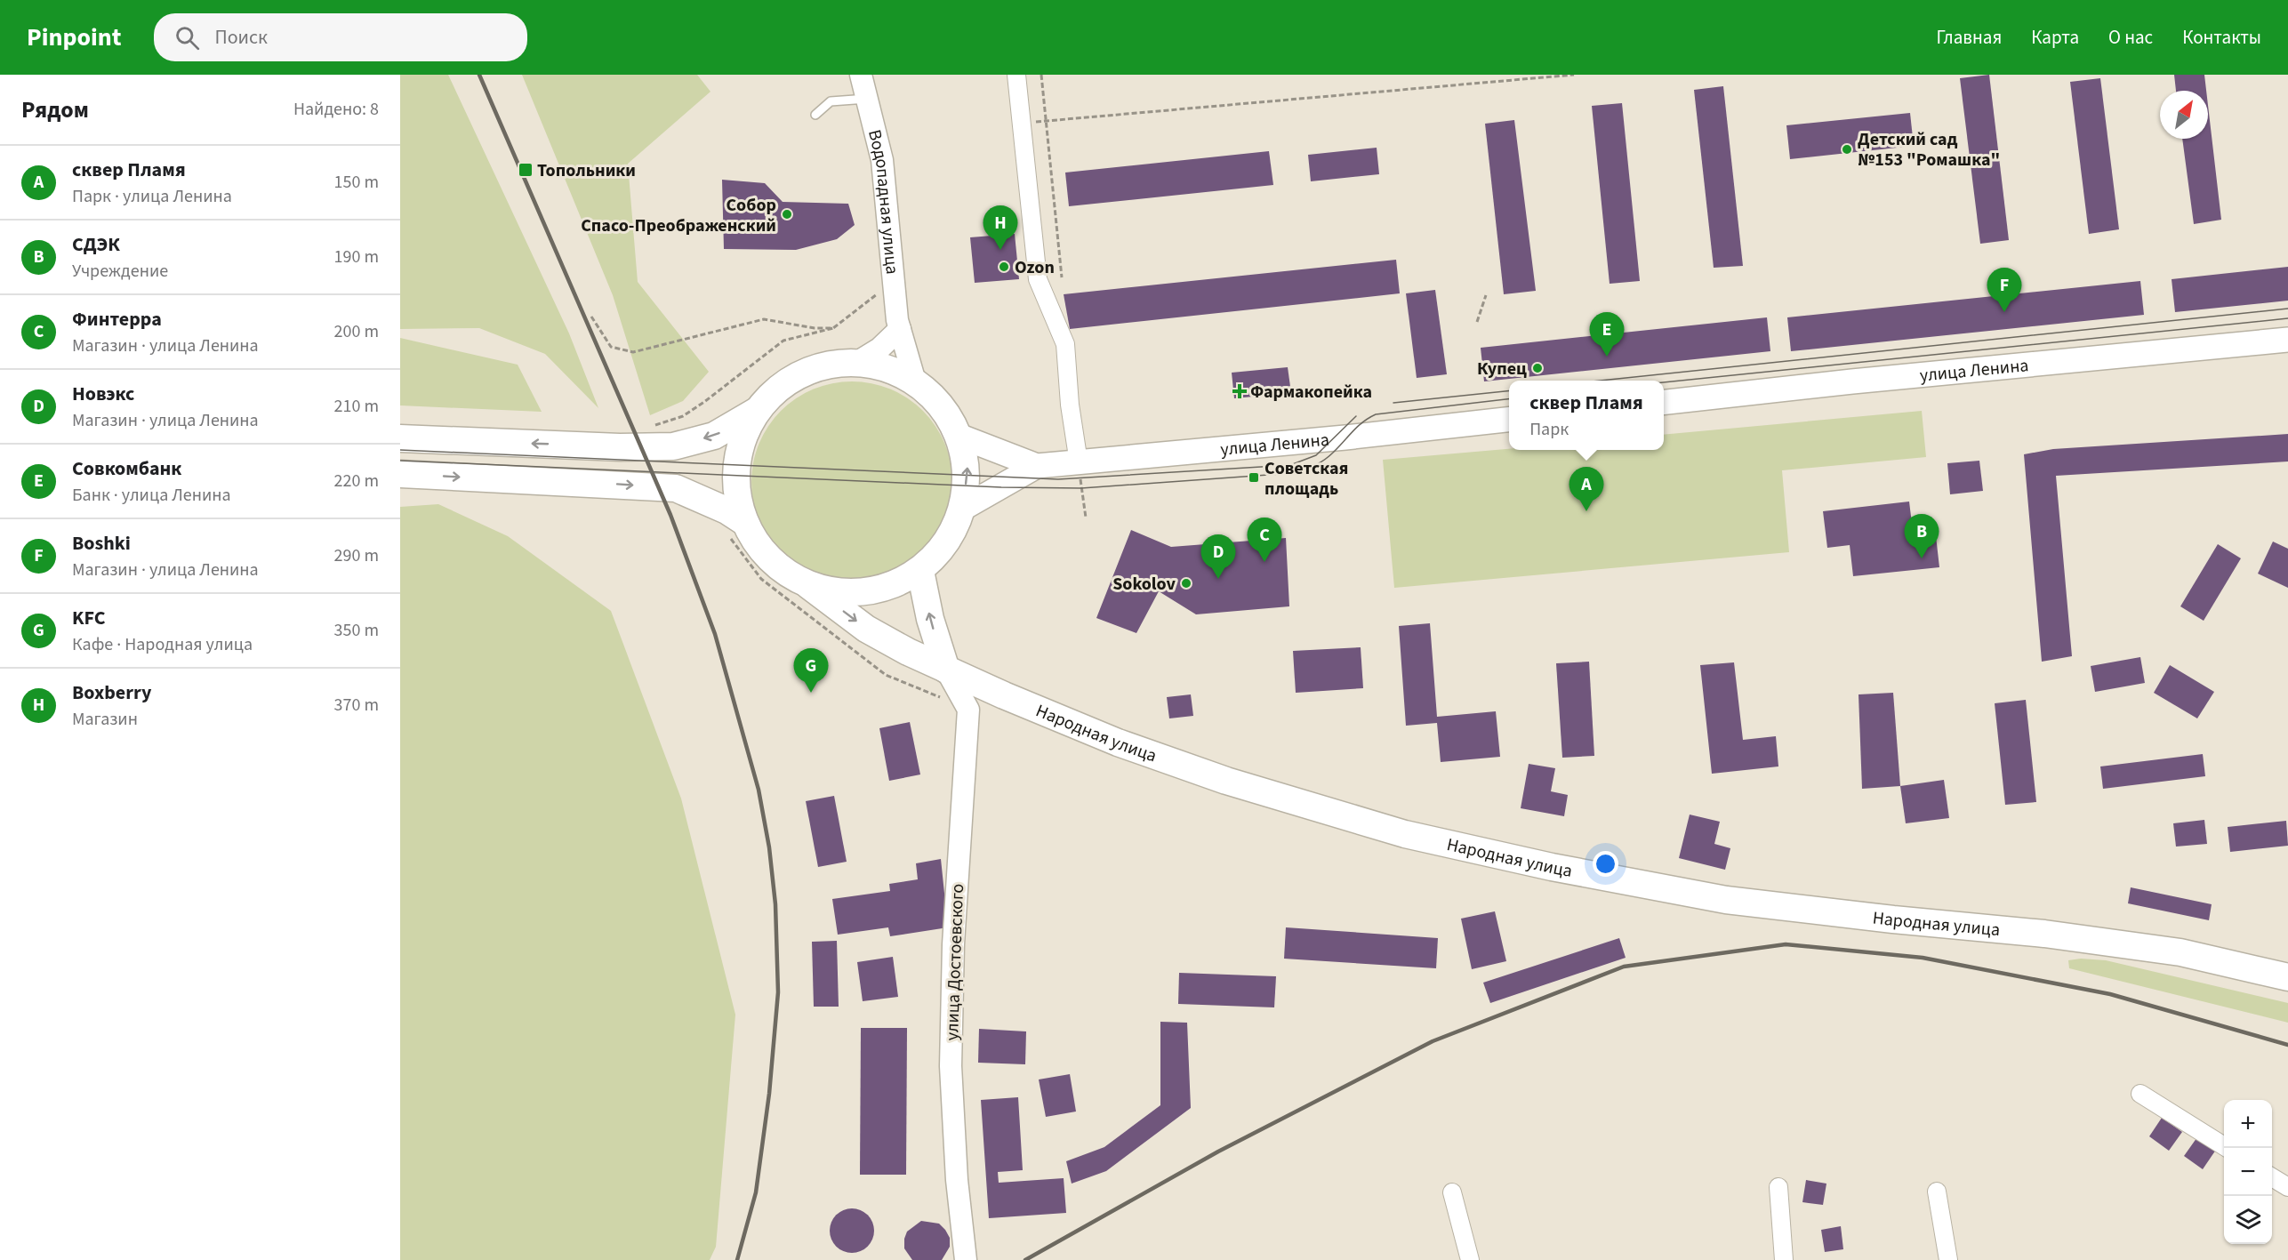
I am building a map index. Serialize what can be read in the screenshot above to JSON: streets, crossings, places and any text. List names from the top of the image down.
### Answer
{
  "streets": {
    "main road": ["улица Ленина", "Народная улица"],
    "street": ["Водопадная улица", "улица Достоевского"]
  },
  "crossings": [
    ["Народная улица", "улица Достоевского"]
  ],
  "places": {
    "other": [
      "Детский сад №153 \"Ромашка\"",
      "Собор Спасо-Преображенский",
      "Ozon",
      "Купец",
      "Sokolov"
    ],
    "transit": ["Топольники", "Советская площадь"],
    "health": ["Фармакопейка"]
  },
  "north": "top right",
  "page": {
    "header": "Pinpoint",
    "search": "Поиск",
    "nav": [
      "Главная",
      "Карта",
      "О нас",
      "Контакты"
    ],
    "heading": ["Рядом", "Найдено: 8"],
    "list": [
      {
        "mark": "A",
        "name": "сквер Пламя",
        "note": "Парк · улица Ленина",
        "value": "150 m"
      },
      {
        "mark": "B",
        "name": "СДЭК",
        "note": "Учреждение",
        "value": "190 m"
      },
      {
        "mark": "C",
        "name": "Финтерра",
        "note": "Магазин · улица Ленина",
        "value": "200 m"
      },
      {
        "mark": "D",
        "name": "Новэкс",
        "note": "Магазин · улица Ленина",
        "value": "210 m"
      },
      {
        "mark": "E",
        "name": "Совкомбанк",
        "note": "Банк · улица Ленина",
        "value": "220 m"
      },
      {
        "mark": "F",
        "name": "Boshki",
        "note": "Магазин · улица Ленина",
        "value": "290 m"
      },
      {
        "mark": "G",
        "name": "KFC",
        "note": "Кафе · Народная улица",
        "value": "350 m"
      },
      {
        "mark": "H",
        "name": "Boxberry",
        "note": "Магазин",
        "value": "370 m"
      }
    ],
    "pins": [
      "H",
      "F",
      "E",
      "A",
      "B",
      "C",
      "D",
      "G"
    ],
    "popup": ["сквер Пламя", "Парк"],
    "map_buttons": ["+", "−"]
  }
}
